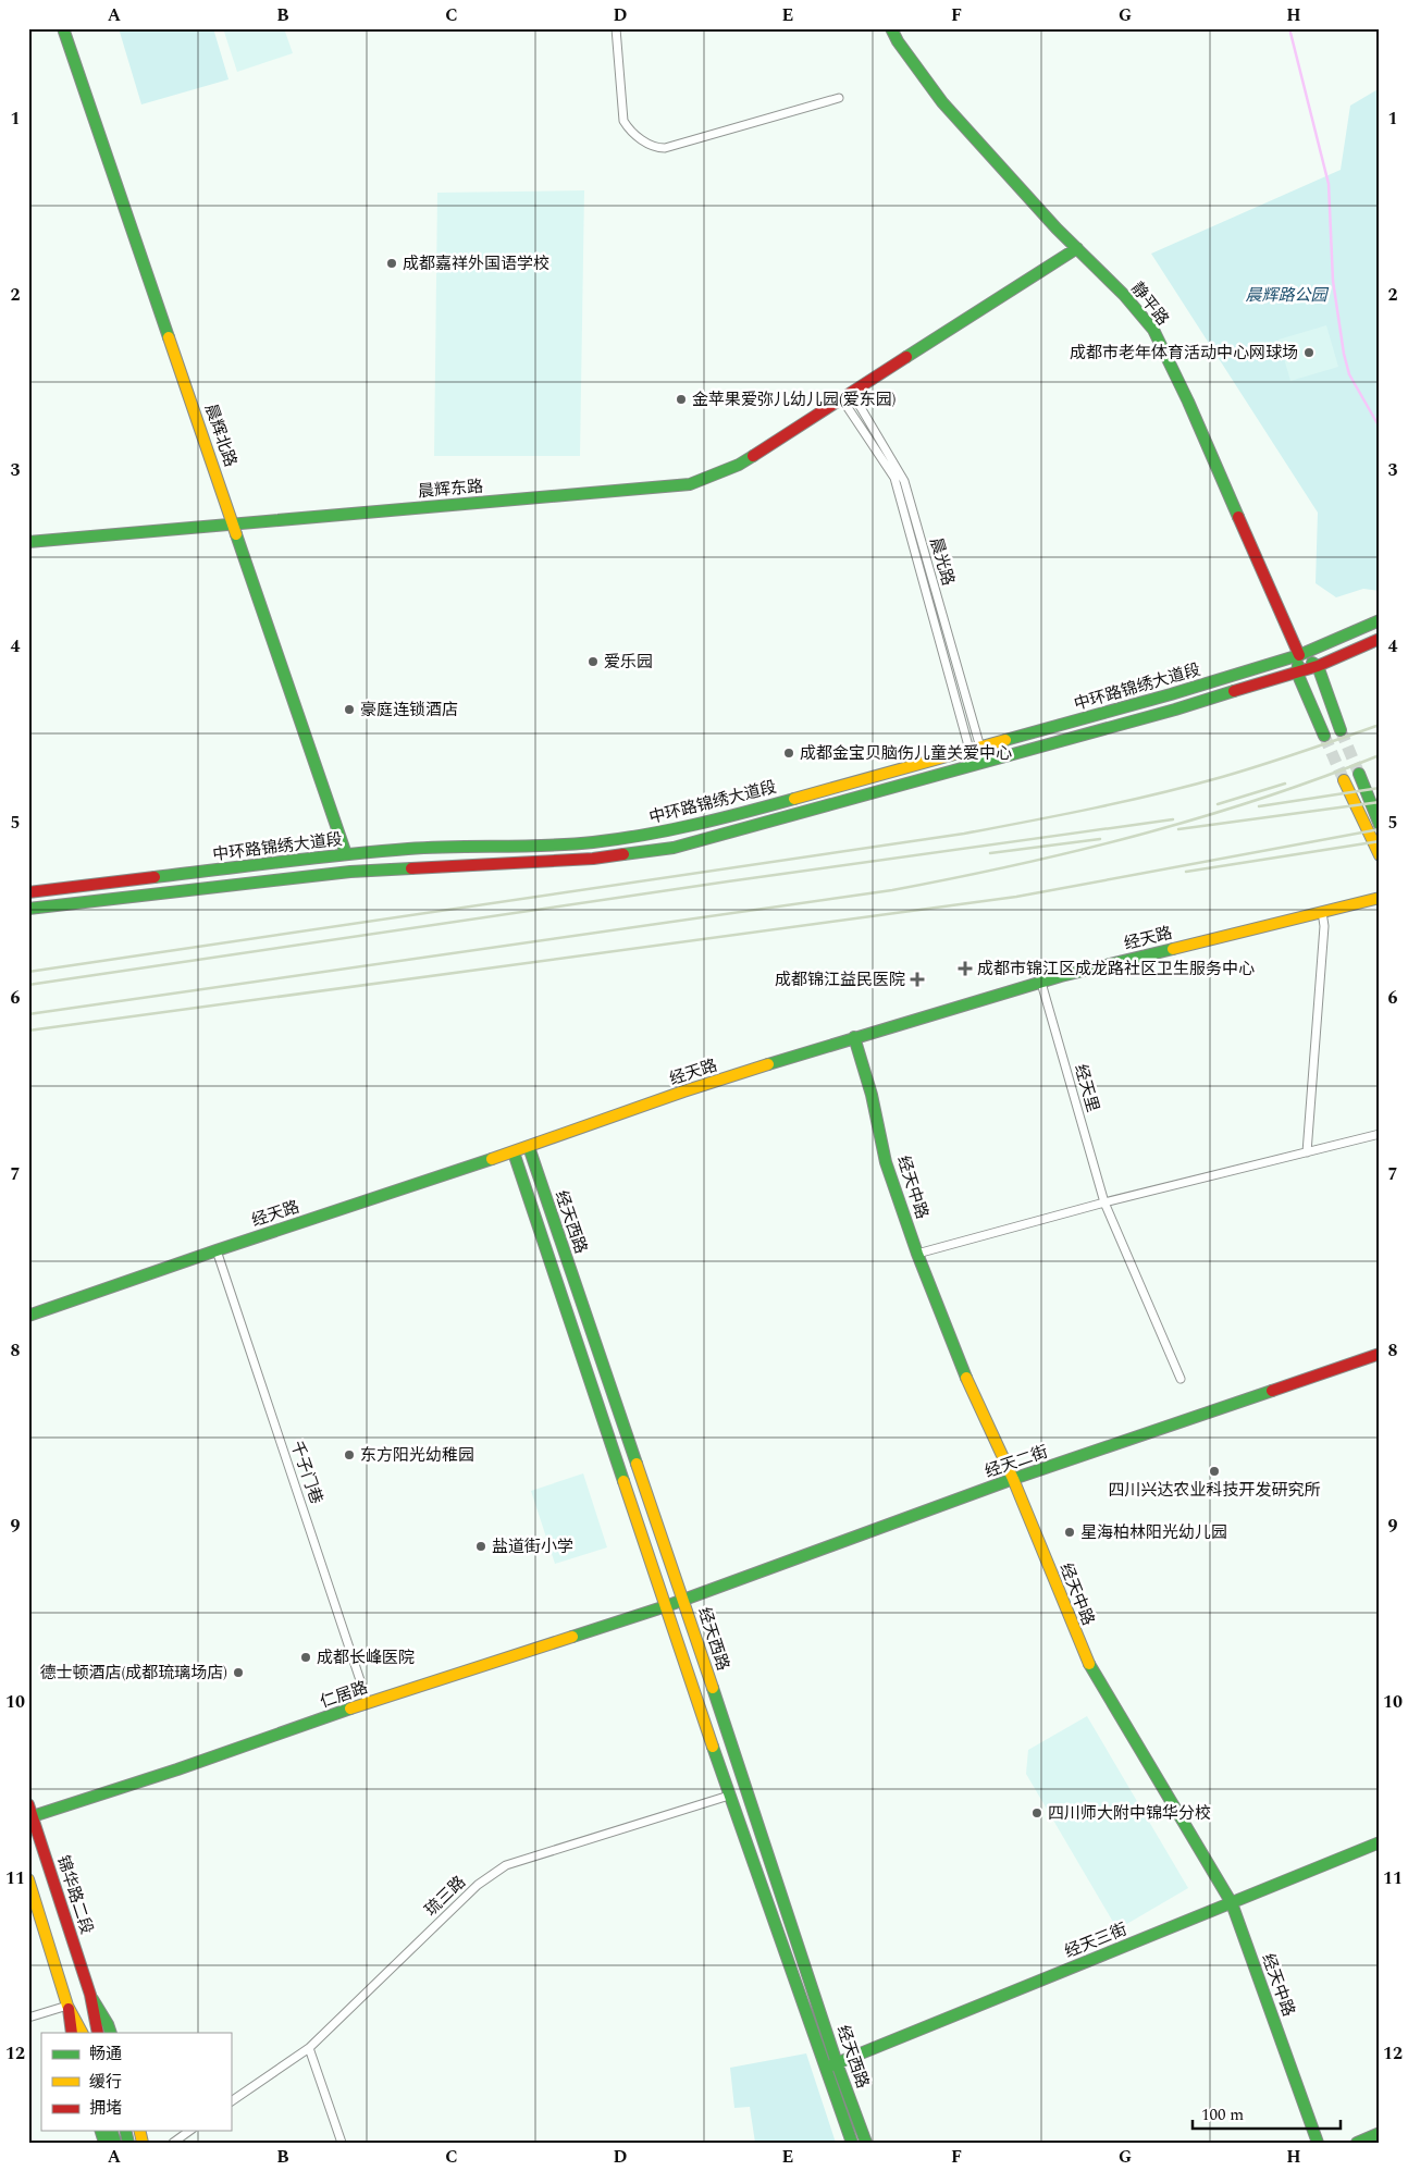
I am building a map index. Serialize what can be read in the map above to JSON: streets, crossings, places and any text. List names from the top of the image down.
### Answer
{
  "streets": {
    "street": [
      "静平路",
      "晨辉北路",
      "晨辉东路",
      "晨光路",
      "中环路锦绣大道段",
      "经天路",
      "经天里",
      "经天中路",
      "经天西路",
      "经天二街",
      "千子门巷",
      "仁居路",
      "锦华路二段",
      "琉三路",
      "经天三街"
    ]
  },
  "crossings": [
    ["静平路", "晨辉东路"],
    ["静平路", "中环路锦绣大道段"],
    ["晨辉北路", "晨辉东路"],
    ["晨辉北路", "中环路锦绣大道段"],
    ["晨辉东路", "晨光路"],
    ["晨光路", "中环路锦绣大道段"],
    ["经天路", "经天里"],
    ["经天路", "经天中路"],
    ["经天路", "经天西路"],
    ["经天路", "千子门巷"],
    ["经天中路", "经天二街"],
    ["经天中路", "经天三街"],
    ["经天西路", "经天二街"],
    ["经天西路", "仁居路"],
    ["经天西路", "琉三路"],
    ["经天西路", "经天三街"],
    ["经天二街", "仁居路"],
    ["千子门巷", "仁居路"],
    ["仁居路", "锦华路二段"]
  ],
  "parks": ["晨辉路公园"],
  "places": {
    "other": [
      "成都嘉祥外国语学校",
      "成都市老年体育活动中心网球场",
      "金苹果爱弥儿幼儿园(爱东园)",
      "爱乐园",
      "豪庭连锁酒店",
      "成都金宝贝脑伤儿童关爱中心",
      "东方阳光幼稚园",
      "四川兴达农业科技开发研究所",
      "星海柏林阳光幼儿园",
      "盐道街小学",
      "成都长峰医院",
      "德士顿酒店(成都琉璃场店)",
      "四川师大附中锦华分校"
    ],
    "health": ["成都市锦江区成龙路社区卫生服务中心", "成都锦江益民医院"]
  },
  "legend": ["畅通", "缓行", "拥堵"],
  "scale_bar": "100 m",
  "grid": {
    "columns": [
      "A",
      "B",
      "C",
      "D",
      "E",
      "F",
      "G",
      "H"
    ],
    "rows": [
      "1",
      "2",
      "3",
      "4",
      "5",
      "6",
      "7",
      "8",
      "9",
      "10",
      "11",
      "12"
    ]
  }
}
